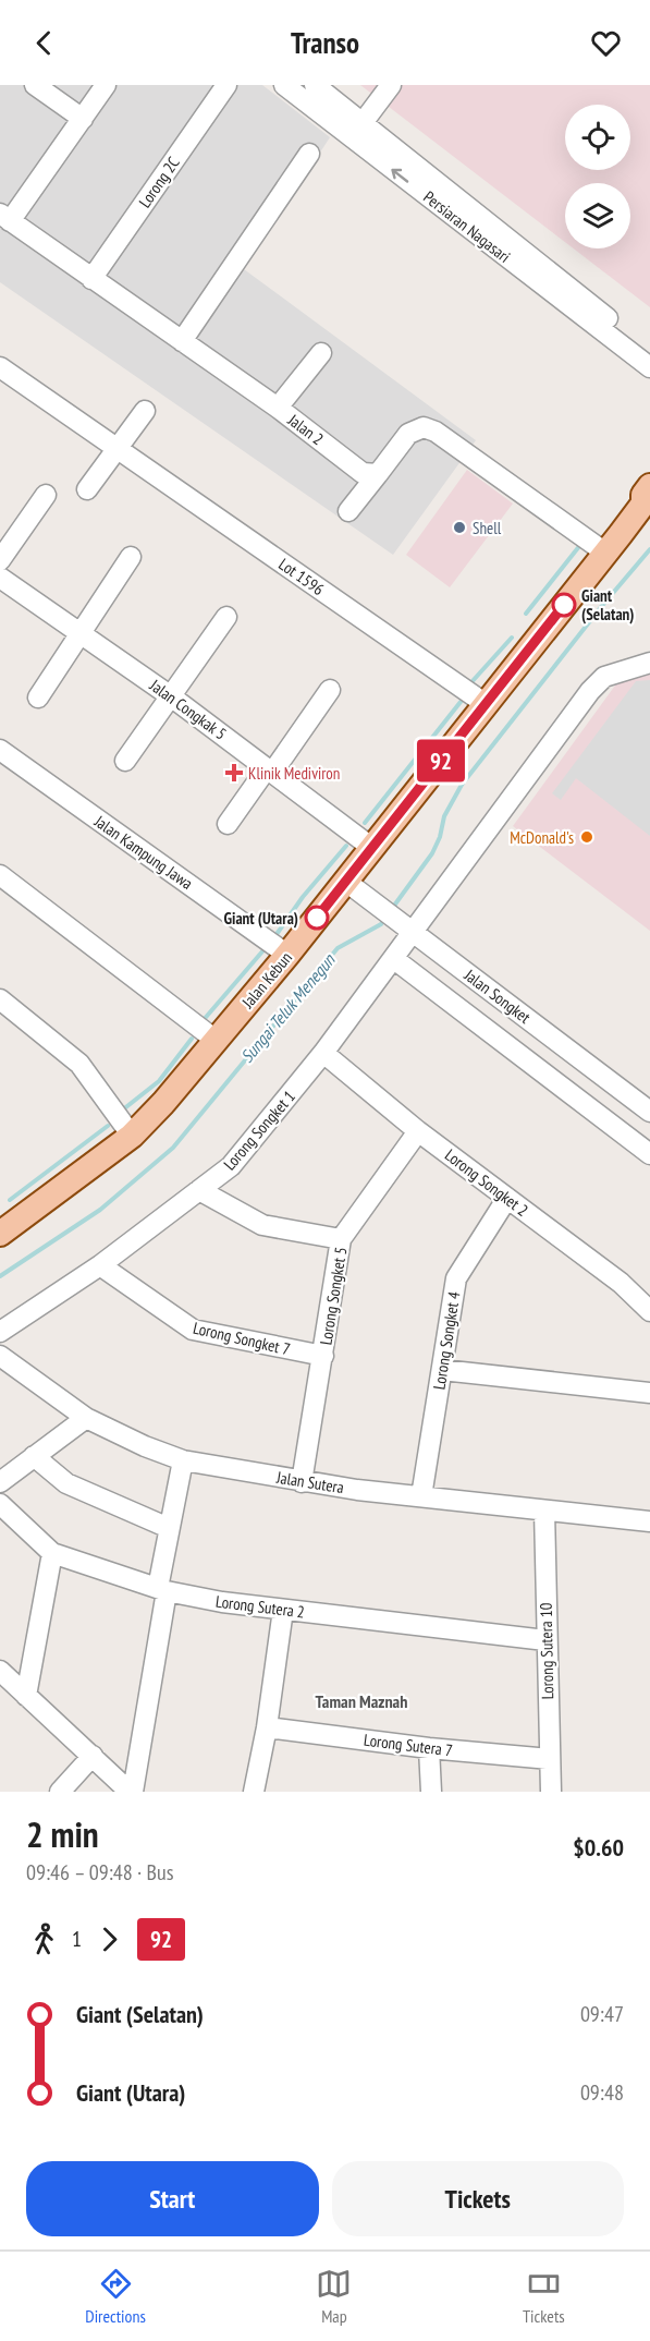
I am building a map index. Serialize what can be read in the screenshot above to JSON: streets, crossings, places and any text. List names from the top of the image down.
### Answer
{
  "streets": {
    "main road": ["Jalan Kebun"],
    "street": [
      "Lorong 2C",
      "Persiaran Nagasari",
      "Jalan 2",
      "Lot 1596",
      "Jalan Congkak 5",
      "Jalan Kampung Jawa",
      "Jalan Songket",
      "Lorong Songket 1",
      "Lorong Songket 2",
      "Lorong Songket 5",
      "Lorong Songket 7",
      "Lorong Songket 4",
      "Jalan Sutera",
      "Lorong Sutera 2",
      "Lorong Sutera 10",
      "Lorong Sutera 7"
    ]
  },
  "crossings": [
    ["Lorong 2C", "Jalan 2"],
    ["Lot 1596", "Jalan Kebun"],
    ["Jalan Congkak 5", "Jalan Kebun"],
    ["Jalan Kampung Jawa", "Jalan Kebun"],
    ["Jalan Kebun", "Jalan Songket"],
    ["Jalan Songket", "Lorong Songket 1"],
    ["Lorong Songket 1", "Lorong Songket 2"],
    ["Lorong Songket 1", "Lorong Songket 7"],
    ["Lorong Songket 2", "Lorong Songket 5"],
    ["Lorong Songket 2", "Lorong Songket 4"],
    ["Lorong Songket 5", "Lorong Songket 7"],
    ["Lorong Songket 5", "Jalan Sutera"],
    ["Lorong Songket 4", "Jalan Sutera"],
    ["Jalan Sutera", "Lorong Sutera 10"],
    ["Lorong Sutera 2", "Lorong Sutera 10"],
    ["Lorong Sutera 10", "Lorong Sutera 7"]
  ],
  "districts": ["Taman Maznah"],
  "water": ["Sungai Teluk Menegun"],
  "places": {
    "other": [
      "Shell",
      "Giant (Selatan)",
      "McDonald's",
      "Giant (Utara)"
    ],
    "health": ["Klinik Mediviron"]
  },
  "lines": ["bus line 92"],
  "page": {
    "header": "Transo",
    "on_map": "92",
    "heading": ["2 min", "09:46 – 09:48 · Bus", "$0.60"],
    "legs": ["1", "92"],
    "list": [
      {
        "name": "Giant (Selatan)",
        "value": "09:47"
      },
      {
        "name": "Giant (Utara)",
        "value": "09:48"
      }
    ],
    "buttons": ["Start", "Tickets"],
    "tabs": ["Directions", "Map", "Tickets"]
  }
}
